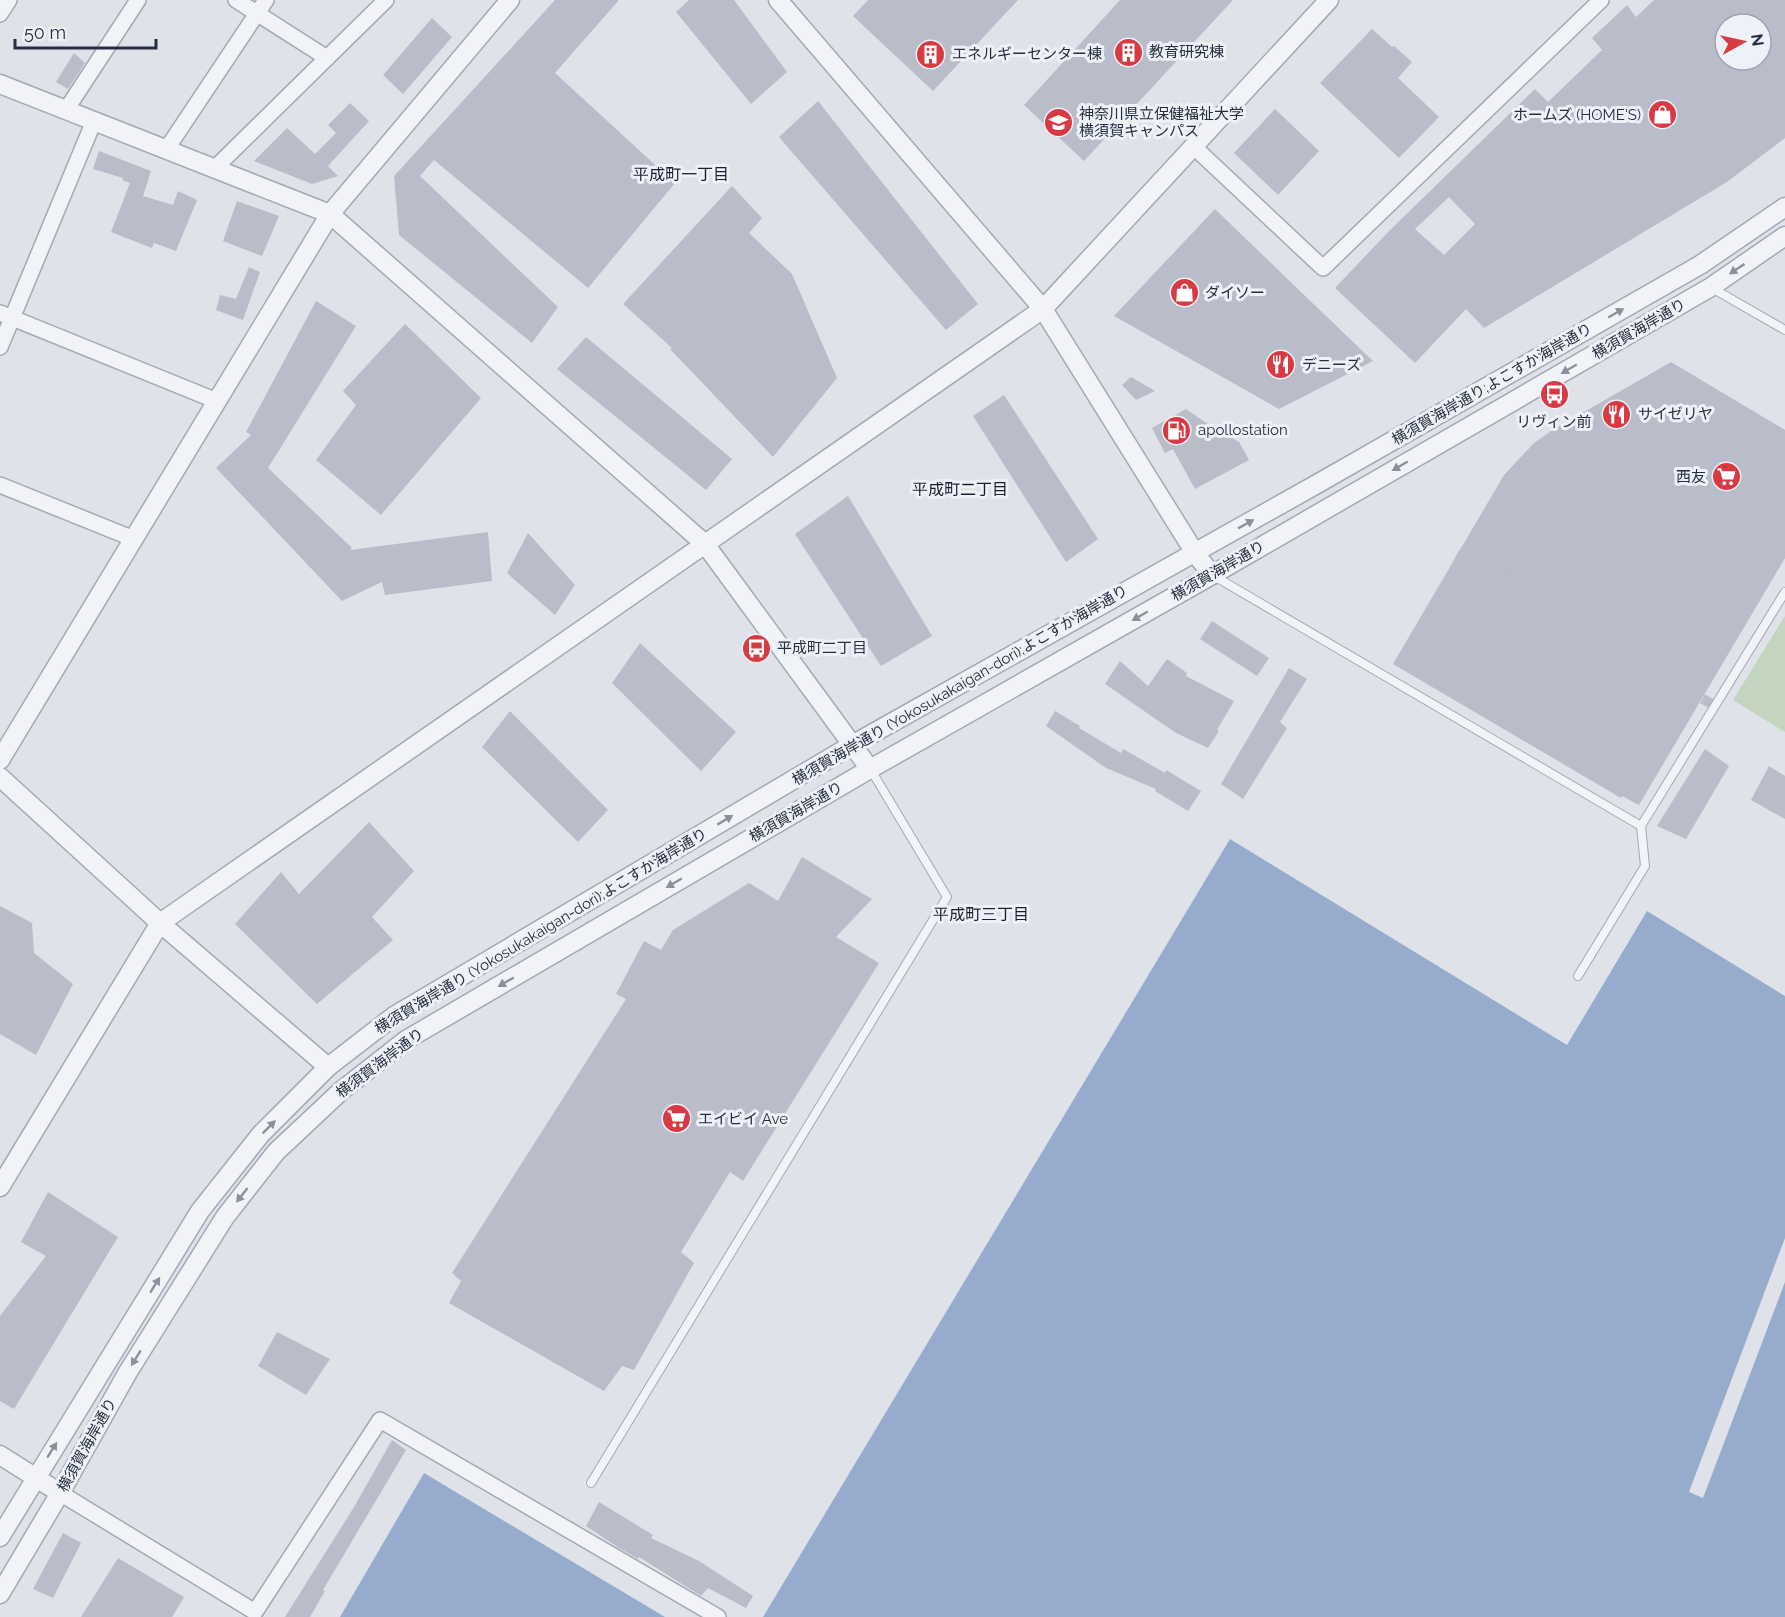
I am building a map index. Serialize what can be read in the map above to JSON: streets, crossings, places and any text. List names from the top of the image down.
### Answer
{
  "streets": {
    "street": ["横須賀海岸通り", "横須賀海岸通り;よこすか海岸通り", "横須賀海岸通り (Yokosukakaigan-dori);よこすか海岸通り"]
  },
  "crossings": [
    ["横須賀海岸通り;よこすか海岸通り", "横須賀海岸通り (Yokosukakaigan-dori);よこすか海岸通り"]
  ],
  "one_way": ["横須賀海岸通り", "横須賀海岸通り;よこすか海岸通り", "横須賀海岸通り (Yokosukakaigan-dori);よこすか海岸通り"],
  "districts": ["平成町一丁目", "平成町二丁目", "平成町三丁目"],
  "places": {
    "building": ["教育研究棟", "エネルギーセンター棟"],
    "shop": ["ホームズ (HOME'S)", "ダイソー"],
    "school or university": ["神奈川県立保健福祉大学 横須賀キャンパス"],
    "restaurant": ["デニーズ", "サイゼリヤ"],
    "bus stop": ["リヴィン前", "平成町二丁目"],
    "fuel station": ["apollostation"],
    "supermarket": ["西友", "エイビイ Ave"]
  },
  "scale_bar": "50 m",
  "north": "right"
}
